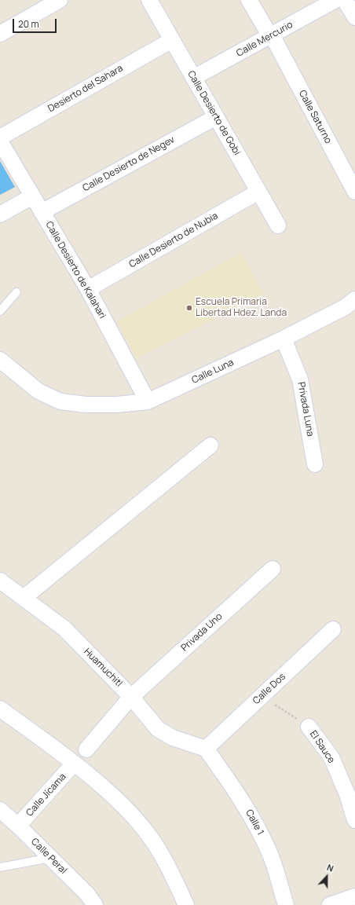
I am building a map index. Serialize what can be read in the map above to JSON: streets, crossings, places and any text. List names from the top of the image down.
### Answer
{
  "streets": {
    "street": [
      "Calle Mercurio",
      "Desierto del Sahara",
      "Calle Desierto de Gobi",
      "Calle Saturno",
      "Calle Desierto de Negev",
      "Calle Desierto de Nubia",
      "Calle Desierto de Kalahari",
      "Calle Luna",
      "Privada Luna",
      "Privada Uno",
      "Huamuchitl",
      "Calle Dos",
      "El Sauce",
      "Calle Jícama",
      "Calle 1",
      "Calle Peral"
    ]
  },
  "crossings": [
    ["Calle Mercurio", "Calle Desierto de Gobi"],
    ["Calle Mercurio", "Calle Saturno"],
    ["Desierto del Sahara", "Calle Desierto de Gobi"],
    ["Calle Desierto de Gobi", "Calle Desierto de Negev"],
    ["Calle Desierto de Gobi", "Calle Desierto de Nubia"],
    ["Calle Desierto de Negev", "Calle Desierto de Kalahari"],
    ["Calle Desierto de Nubia", "Calle Desierto de Kalahari"],
    ["Calle Desierto de Kalahari", "Calle Luna"],
    ["Calle Luna", "Privada Luna"],
    ["Privada Uno", "Huamuchitl"],
    ["Huamuchitl", "Calle Dos"],
    ["Huamuchitl", "Calle 1"],
    ["Calle Dos", "El Sauce"],
    ["Calle Dos", "Calle 1"],
    ["Calle Jícama", "Calle Peral"]
  ],
  "places": ["Escuela Primaria Libertad Hdez. Landa"],
  "scale_bar": "20 m",
  "north": "top"
}
